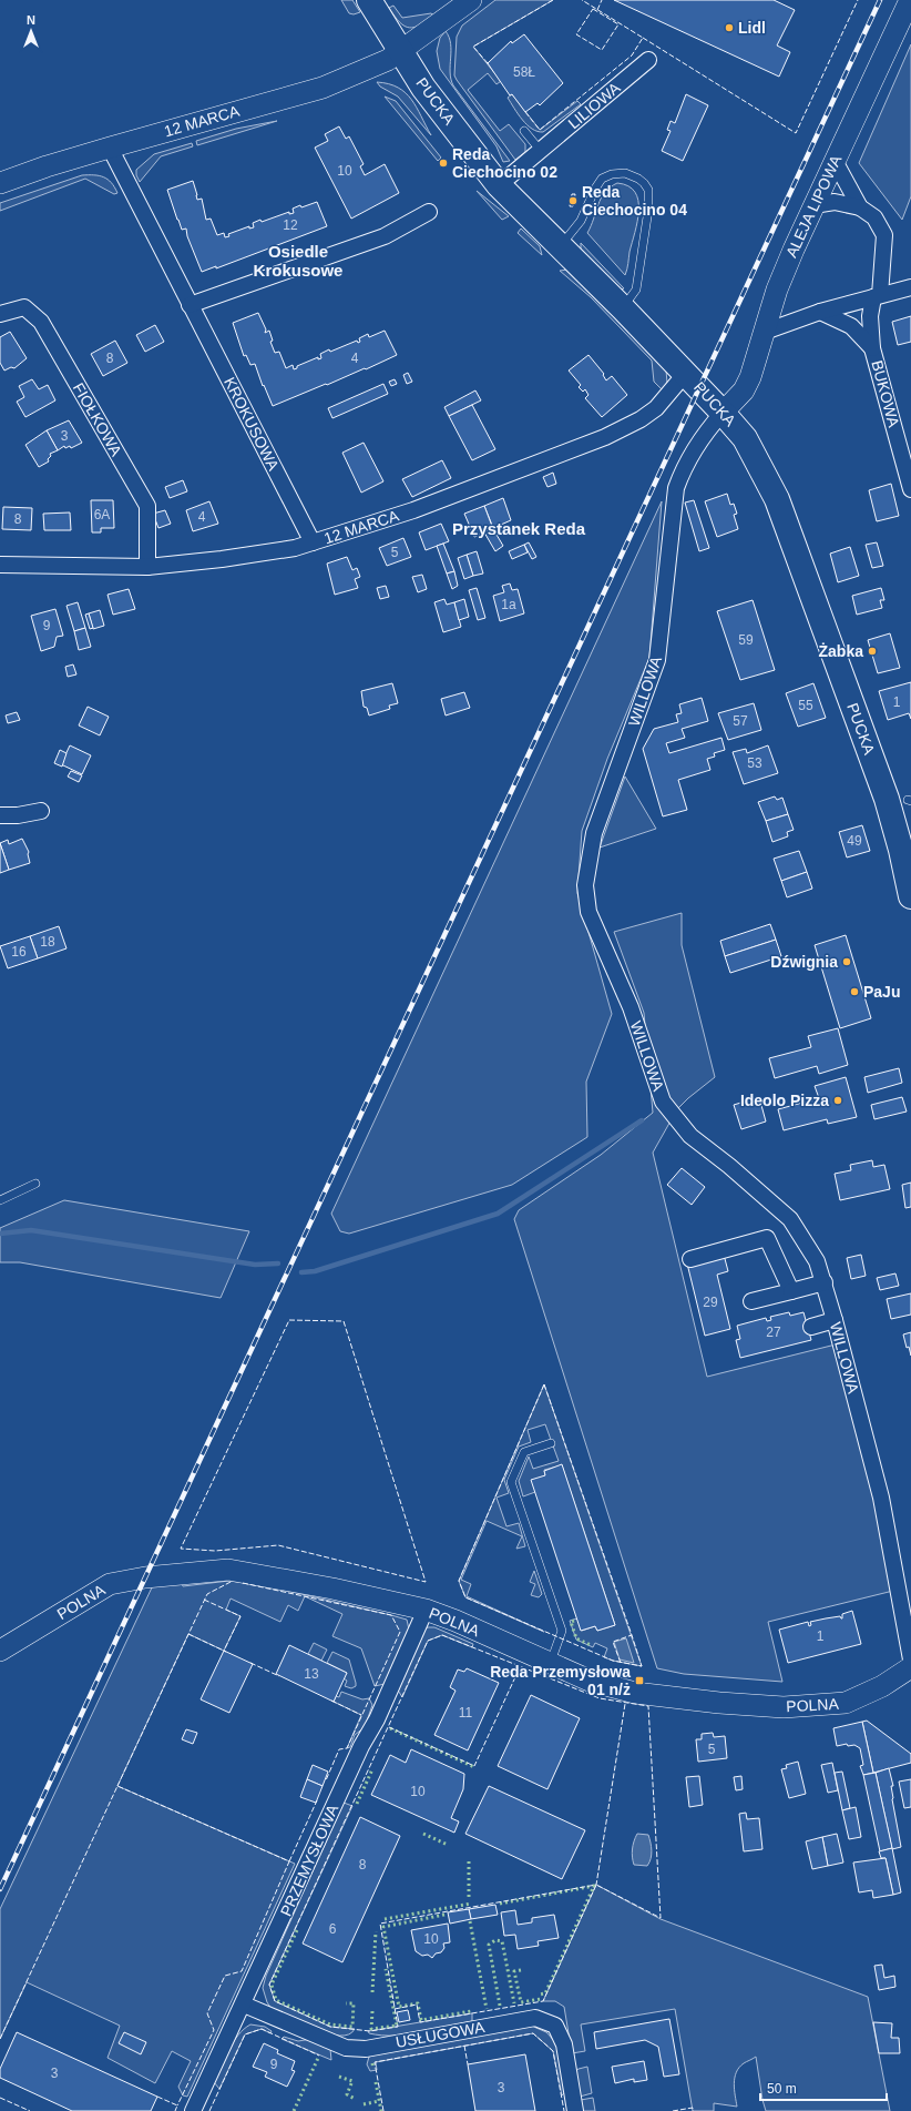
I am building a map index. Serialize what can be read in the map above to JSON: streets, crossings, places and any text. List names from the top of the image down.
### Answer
{
  "streets": {
    "main road": ["PUCKA"],
    "street": [
      "LILIOWA",
      "12 MARCA",
      "ALEJA LIPOWA",
      "BUKOWA",
      "FIOŁKOWA",
      "KROKUSOWA",
      "WILLOWA",
      "POLNA",
      "PRZEMYSŁOWA",
      "USŁUGOWA"
    ]
  },
  "crossings": [
    ["PUCKA", "LILIOWA"],
    ["PUCKA", "12 MARCA"],
    ["PUCKA", "ALEJA LIPOWA"],
    ["PUCKA", "WILLOWA"],
    ["12 MARCA", "FIOŁKOWA"],
    ["12 MARCA", "KROKUSOWA"],
    ["ALEJA LIPOWA", "WILLOWA"],
    ["POLNA", "PRZEMYSŁOWA"],
    ["PRZEMYSŁOWA", "USŁUGOWA"]
  ],
  "districts": ["Osiedle Krokusowe", "Przystanek Reda"],
  "places": {
    "other": [
      "Lidl",
      "Reda Ciechocino 02",
      "Reda Ciechocino 04",
      "Żabka",
      "Dźwignia",
      "PaJu",
      "Ideolo Pizza"
    ],
    "transit": ["Reda Przemysłowa 01 n/ż"]
  },
  "house_numbers": [
    "58Ł",
    "10",
    "12",
    "8",
    "4",
    "3",
    "6A",
    "4",
    "8",
    "5",
    "1a",
    "9",
    "59",
    "1",
    "55",
    "57",
    "53",
    "49",
    "18",
    "16",
    "29",
    "27",
    "1",
    "13",
    "11",
    "5",
    "10",
    "8",
    "6",
    "10",
    "9",
    "3",
    "3"
  ],
  "scale_bar": "50 m",
  "north": "top"
}
